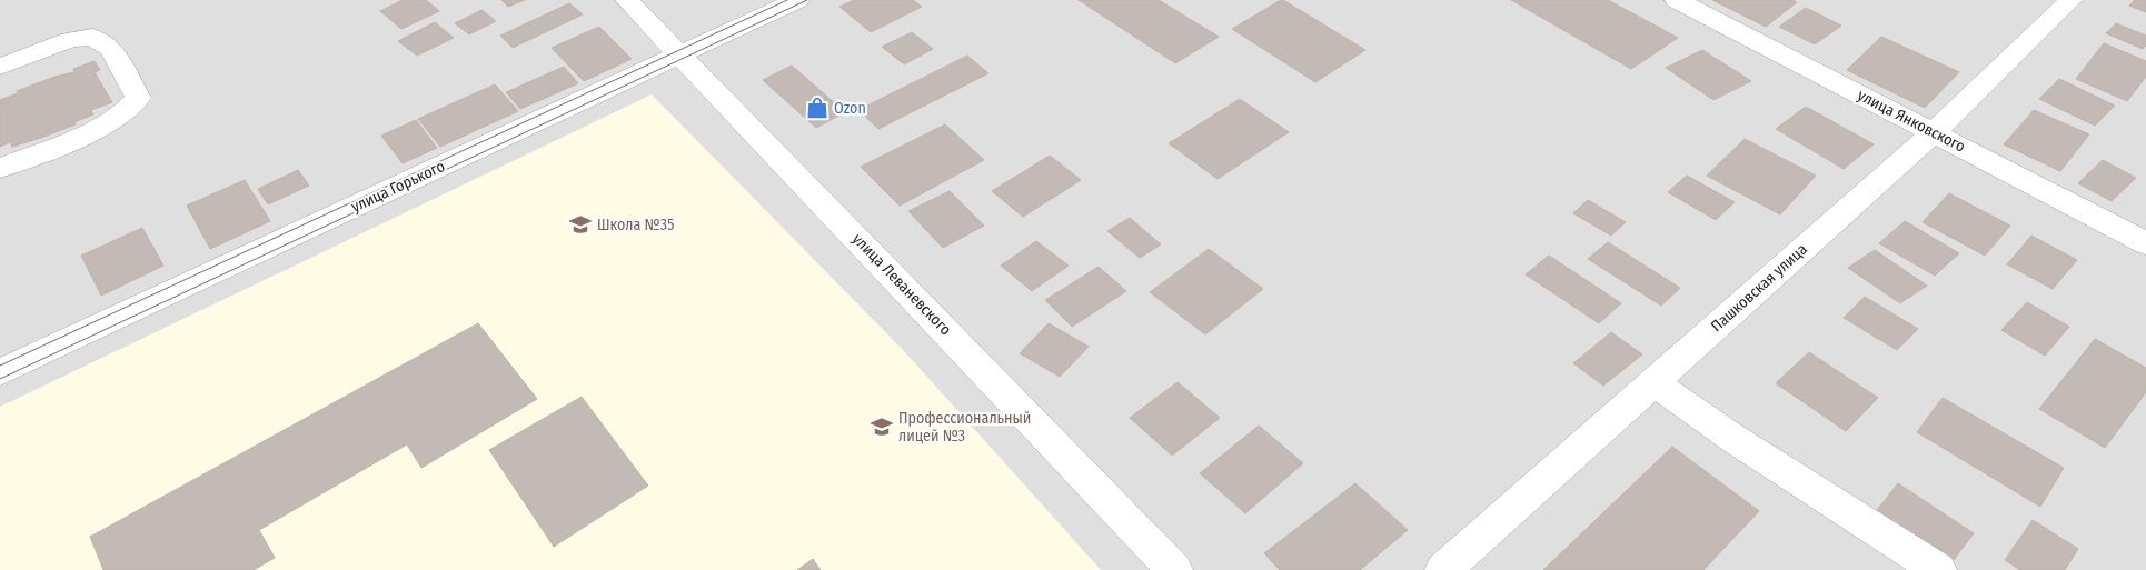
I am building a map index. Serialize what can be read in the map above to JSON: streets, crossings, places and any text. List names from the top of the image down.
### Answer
{
  "streets": {
    "street": [
      "улица Янковского",
      "улица Горького",
      "улица Леваневского",
      "Пашковская улица"
    ]
  },
  "crossings": [
    ["улица Янковского", "Пашковская улица"],
    ["улица Горького", "улица Леваневского"]
  ],
  "places": {
    "shop": ["Ozon"],
    "school or university": ["Школа №35", "Профессиональный лицей №3"]
  }
}
